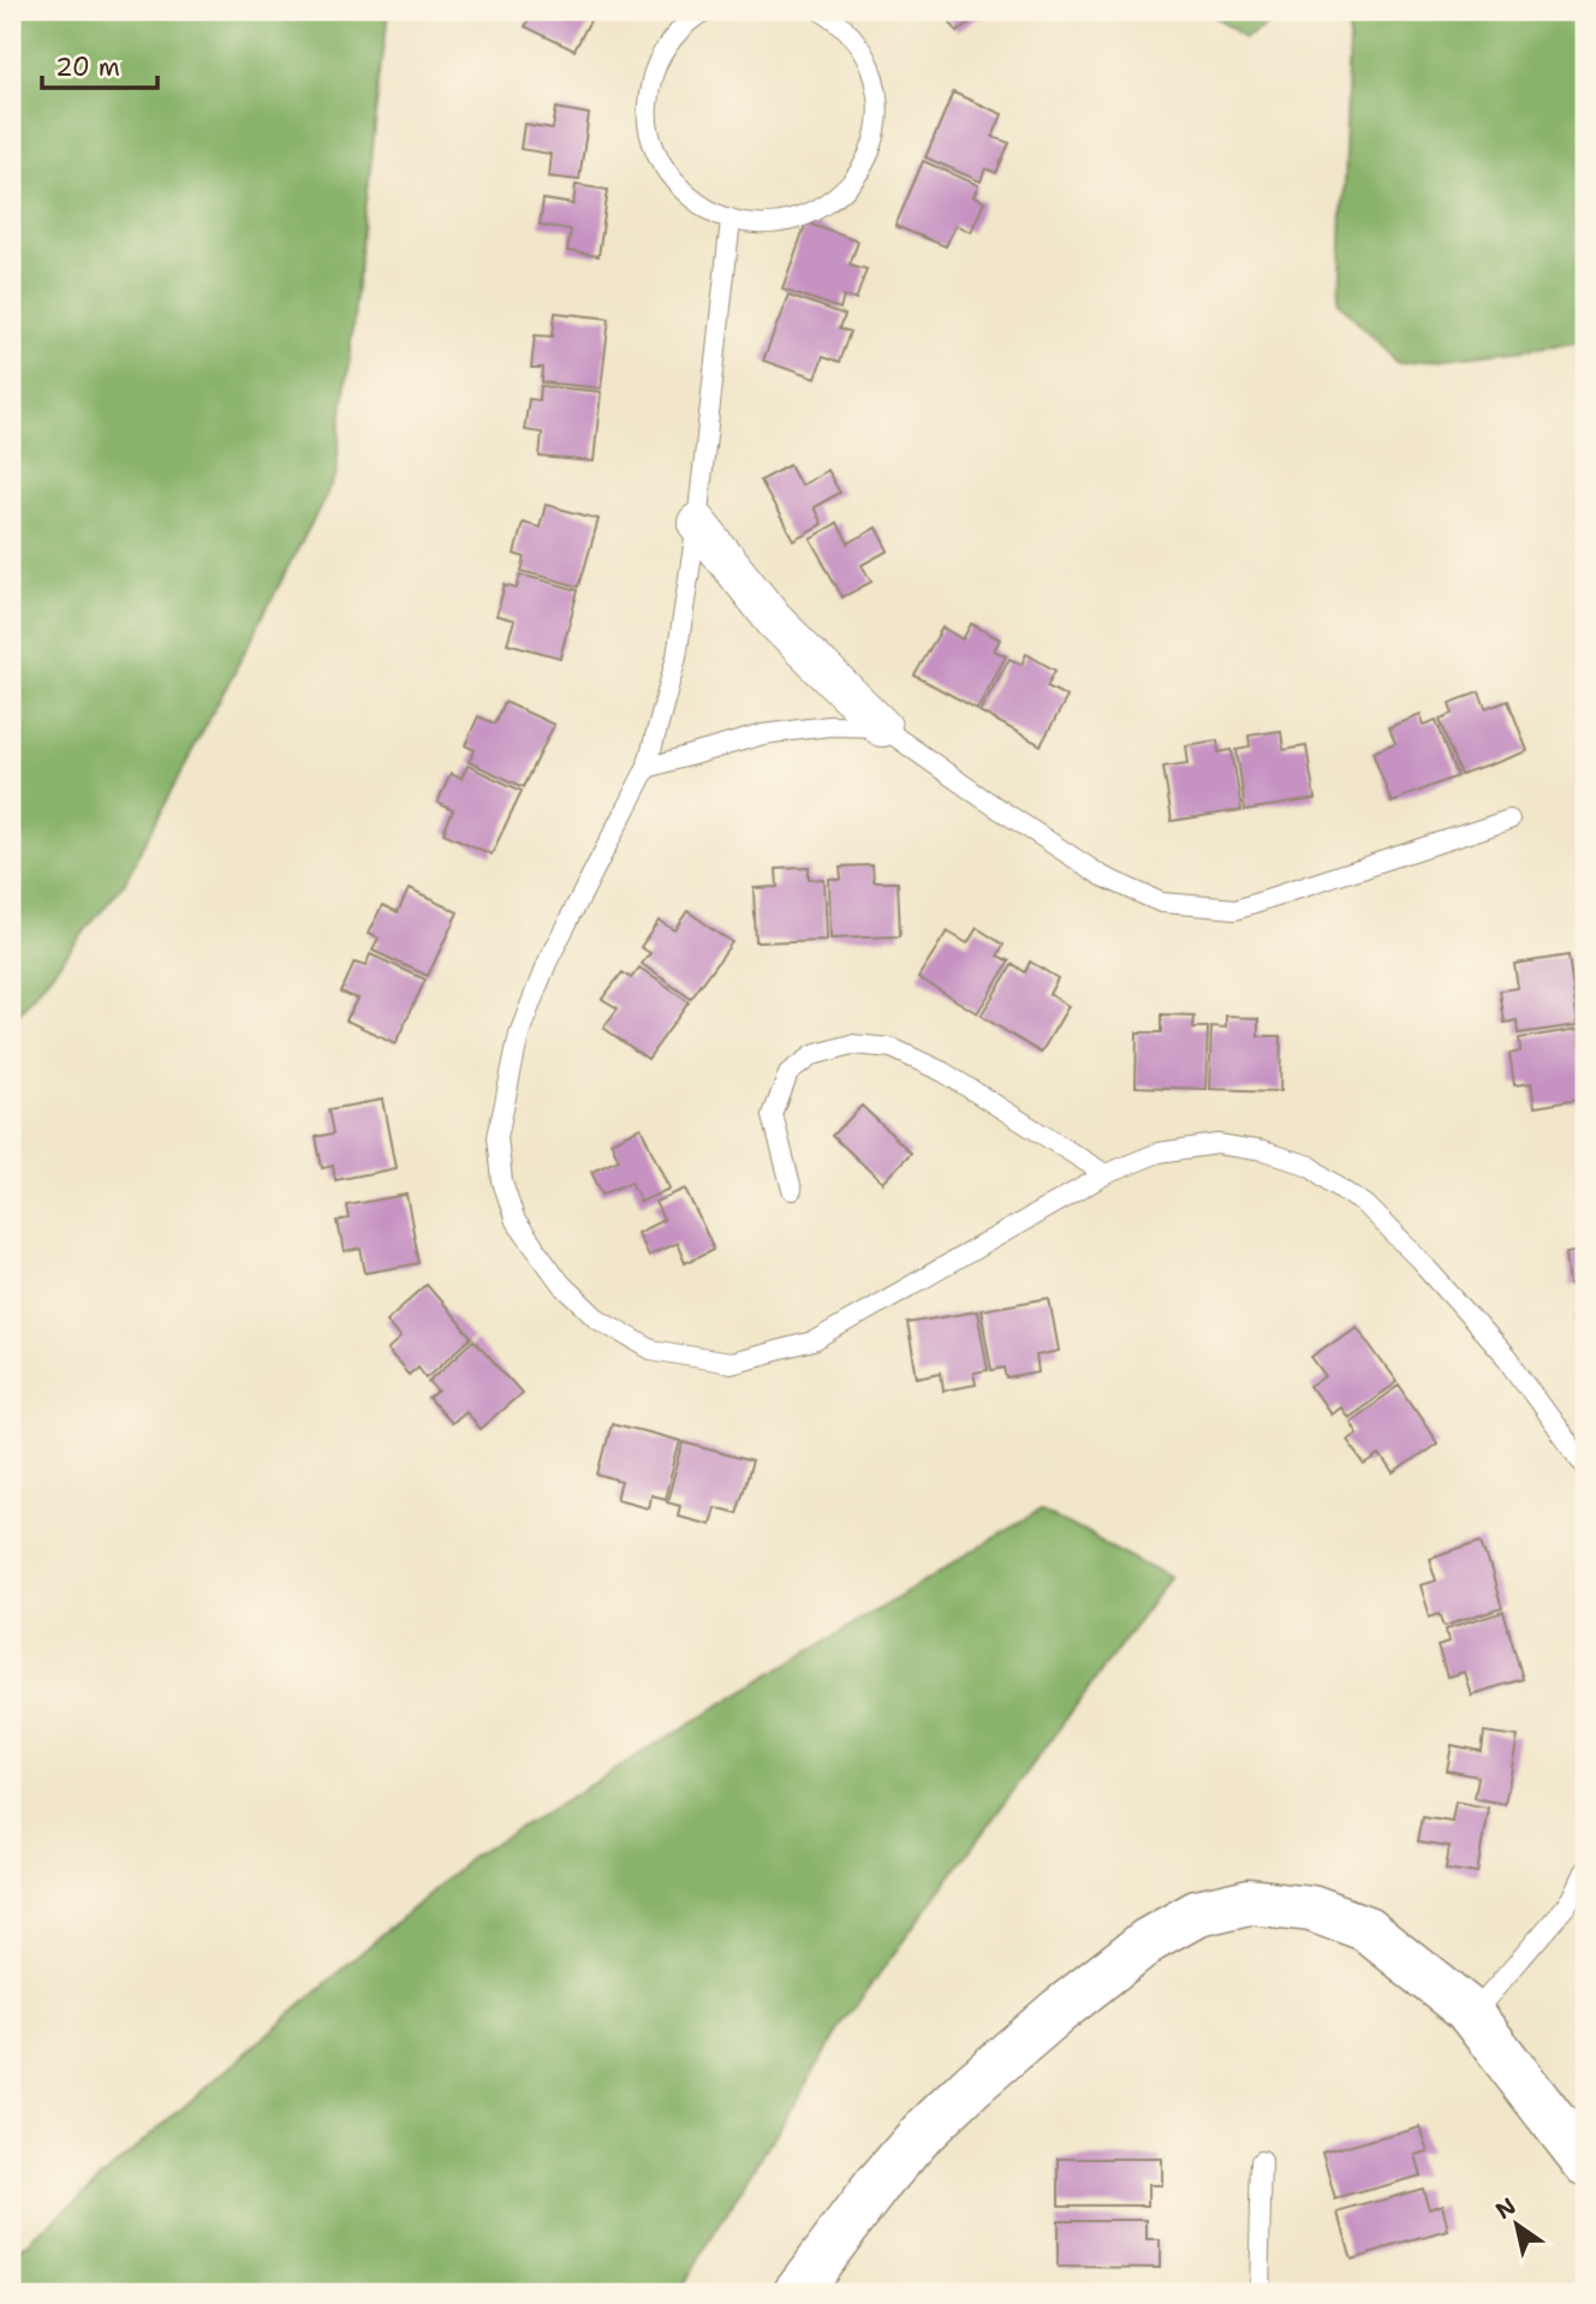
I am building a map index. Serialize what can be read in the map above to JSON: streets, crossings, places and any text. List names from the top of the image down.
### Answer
{
  "scale_bar": "20 m",
  "north": "top left"
}
